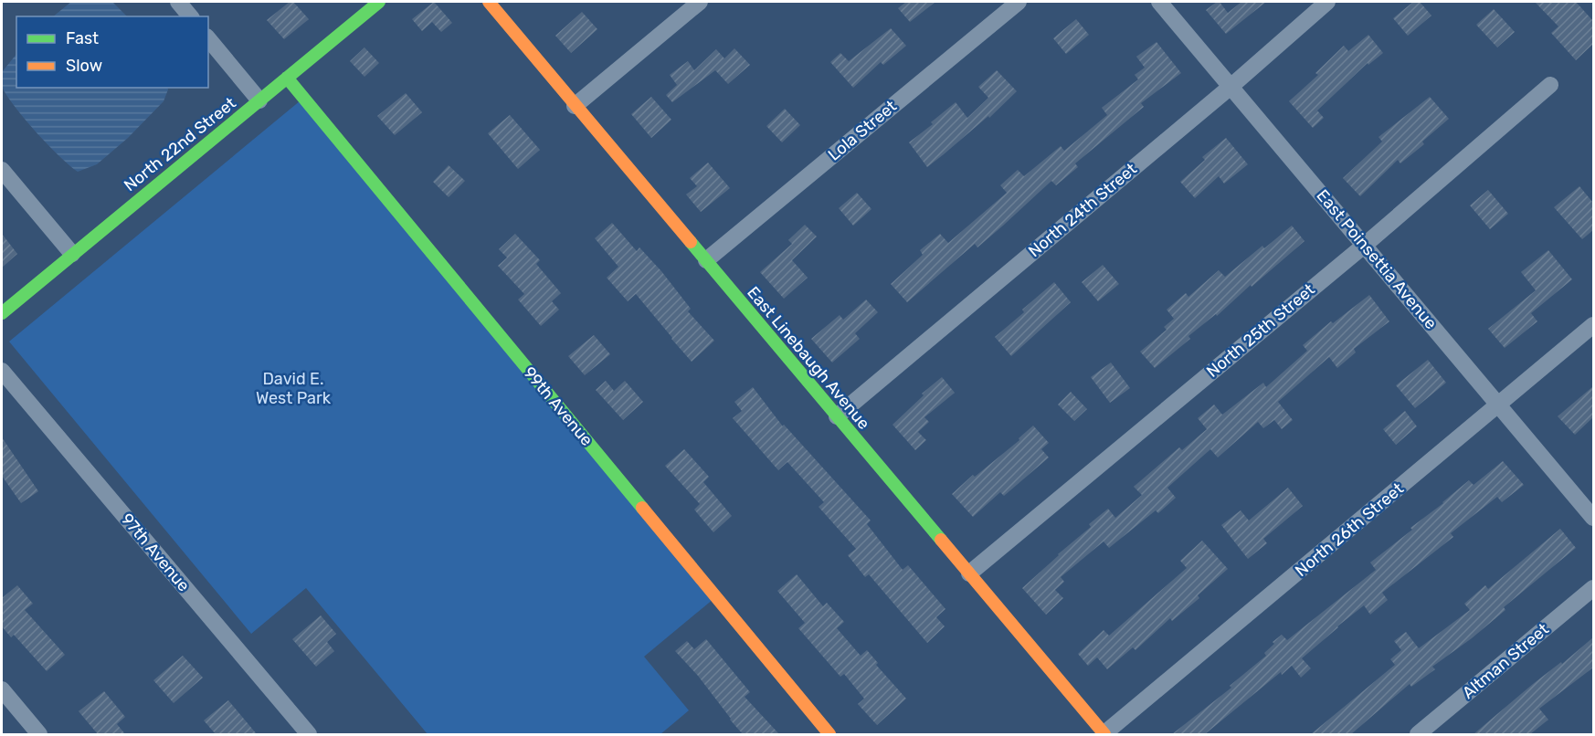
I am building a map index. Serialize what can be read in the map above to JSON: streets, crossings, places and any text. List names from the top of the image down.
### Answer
{
  "streets": {
    "street": [
      "Lola Street",
      "North 22nd Street",
      "North 24th Street",
      "East Poinsettia Avenue",
      "North 25th Street",
      "East Linebaugh Avenue",
      "99th Avenue",
      "North 26th Street",
      "97th Avenue",
      "Altman Street"
    ]
  },
  "crossings": [
    ["Lola Street", "East Linebaugh Avenue"],
    ["North 22nd Street", "99th Avenue"],
    ["North 24th Street", "East Poinsettia Avenue"],
    ["North 24th Street", "East Linebaugh Avenue"],
    ["East Poinsettia Avenue", "North 25th Street"],
    ["East Poinsettia Avenue", "North 26th Street"],
    ["North 25th Street", "East Linebaugh Avenue"],
    ["East Linebaugh Avenue", "North 26th Street"]
  ],
  "parks": ["David E. West Park"],
  "legend": ["Fast", "Slow"]
}
